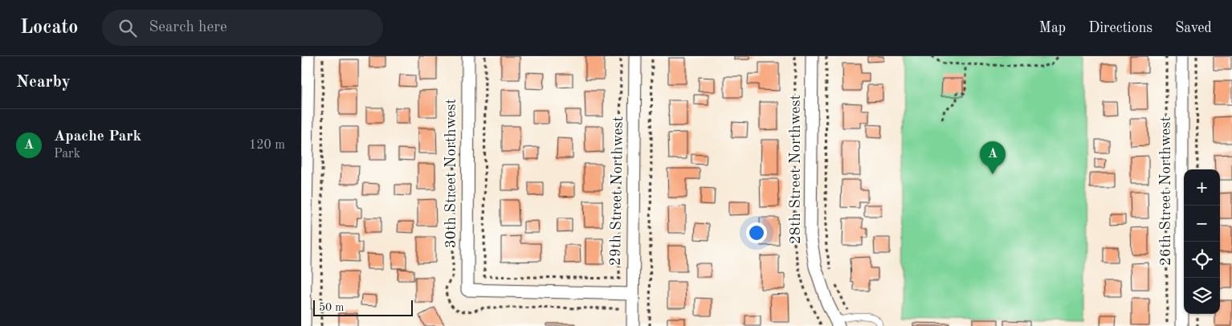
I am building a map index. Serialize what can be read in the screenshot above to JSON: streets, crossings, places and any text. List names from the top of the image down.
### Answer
{
  "streets": {
    "street": [
      "28th Street Northwest",
      "30th Street Northwest",
      "29th Street Northwest",
      "26th Street Northwest"
    ]
  },
  "crossings": [
    ["30th Street Northwest", "29th Street Northwest"]
  ],
  "scale_bar": "50 m",
  "page": {
    "header": "Locato",
    "search": "Search here",
    "nav": ["Map", "Directions", "Saved"],
    "heading": "Nearby",
    "list": [
      {
        "mark": "A",
        "name": "Apache Park",
        "note": "Park",
        "value": "120 m"
      }
    ],
    "pins": "A",
    "map_buttons": ["+", "−"],
    "scale": "50 m"
  }
}
